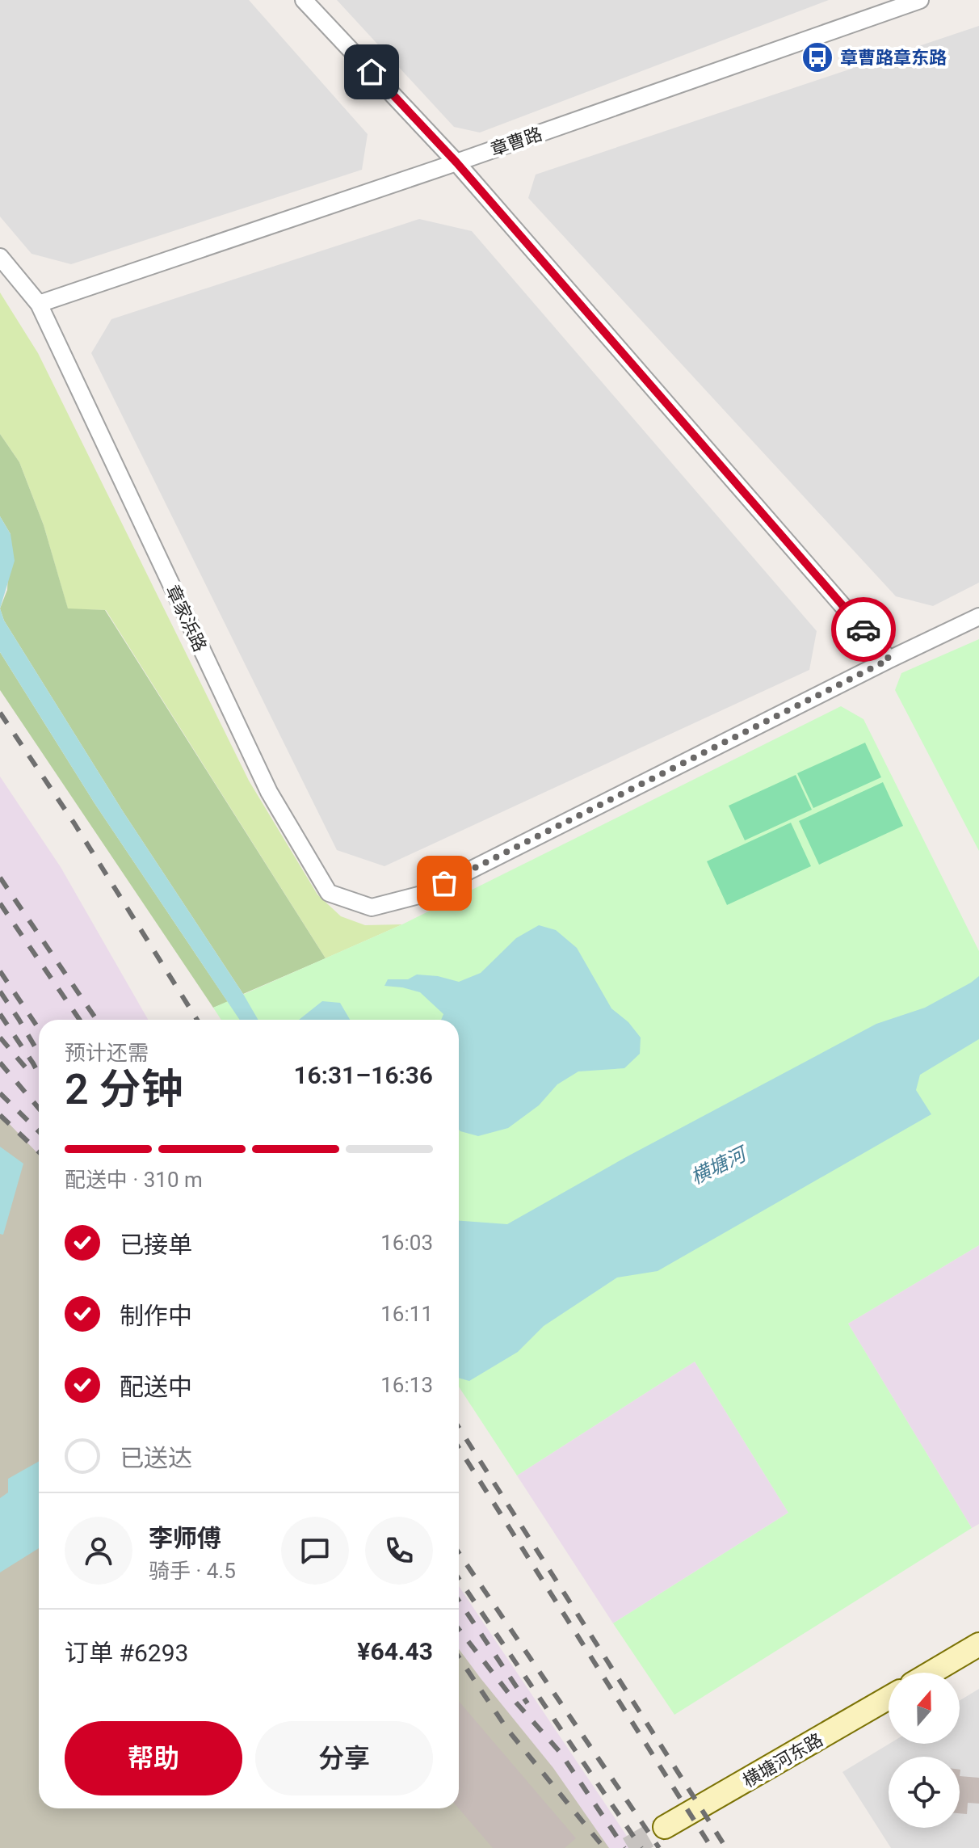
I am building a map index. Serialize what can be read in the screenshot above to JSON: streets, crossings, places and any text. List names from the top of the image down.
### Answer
{
  "streets": {
    "main road": ["横塘河东路"],
    "street": ["章曹路", "章家浜路"]
  },
  "crossings": [
    ["章曹路", "章家浜路"]
  ],
  "water": ["横塘河"],
  "places": {
    "bus stop": ["章曹路章东路"]
  },
  "north": "top",
  "page": {
    "heading": ["2 分钟", "预计还需", "16:31–16:36"],
    "panel": [
      "李师傅",
      "骑手 · 4.5",
      "订单 #6293",
      "¥64.43"
    ],
    "bar": "配送中 · 310 m",
    "list": [
      ["已接单", "16:03"],
      ["制作中", "16:11"],
      ["配送中", "16:13"],
      "已送达"
    ],
    "buttons": ["帮助", "分享"]
  }
}
